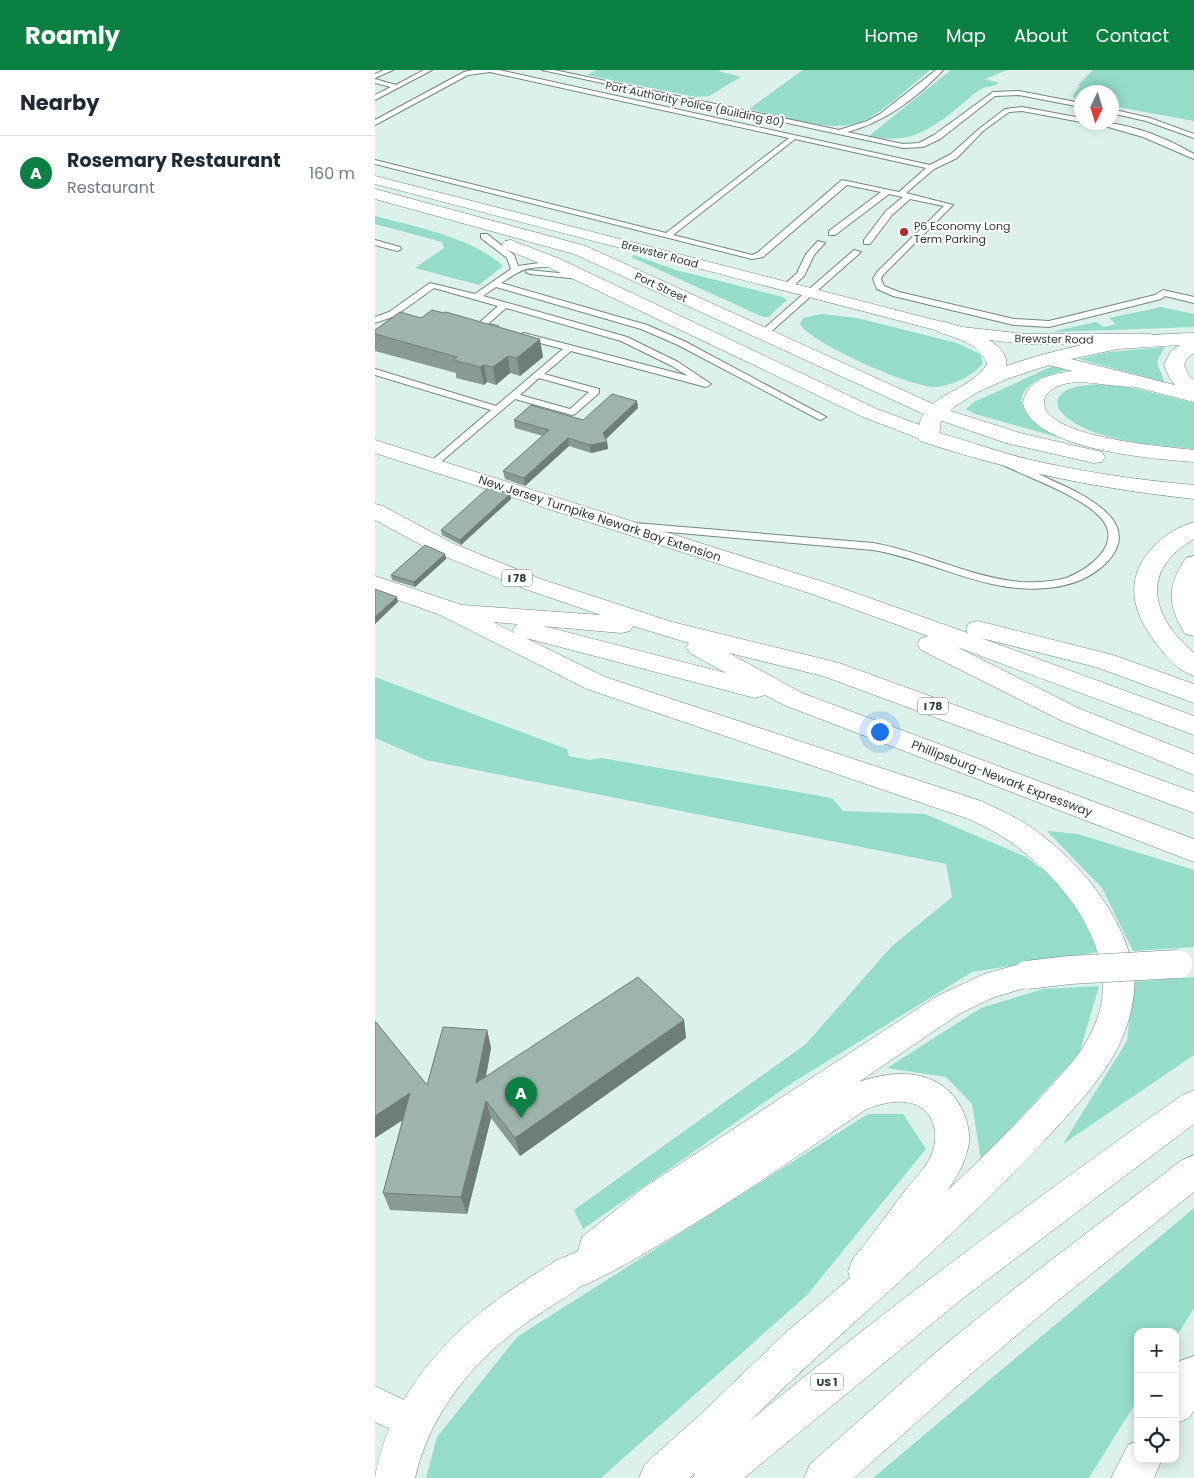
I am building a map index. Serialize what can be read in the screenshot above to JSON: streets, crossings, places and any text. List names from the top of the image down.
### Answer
{
  "streets": {
    "main road": [
      "Brewster Road",
      "Port Street",
      "New Jersey Turnpike Newark Bay Extension",
      "I 78",
      "Phillipsburg-Newark Expressway",
      "US 1"
    ],
    "lane": ["Port Authority Police (Building 80)"]
  },
  "crossings": [
    ["Brewster Road", "Port Street"],
    ["I 78", "Phillipsburg-Newark Expressway"]
  ],
  "places": ["P6 Economy Long Term Parking"],
  "north": "bottom",
  "page": {
    "header": "Roamly",
    "nav": [
      "Home",
      "Map",
      "About",
      "Contact"
    ],
    "heading": "Nearby",
    "list": [
      {
        "mark": "A",
        "name": "Rosemary Restaurant",
        "note": "Restaurant",
        "value": "160 m"
      }
    ],
    "pins": "A",
    "map_buttons": ["+", "−"]
  }
}
